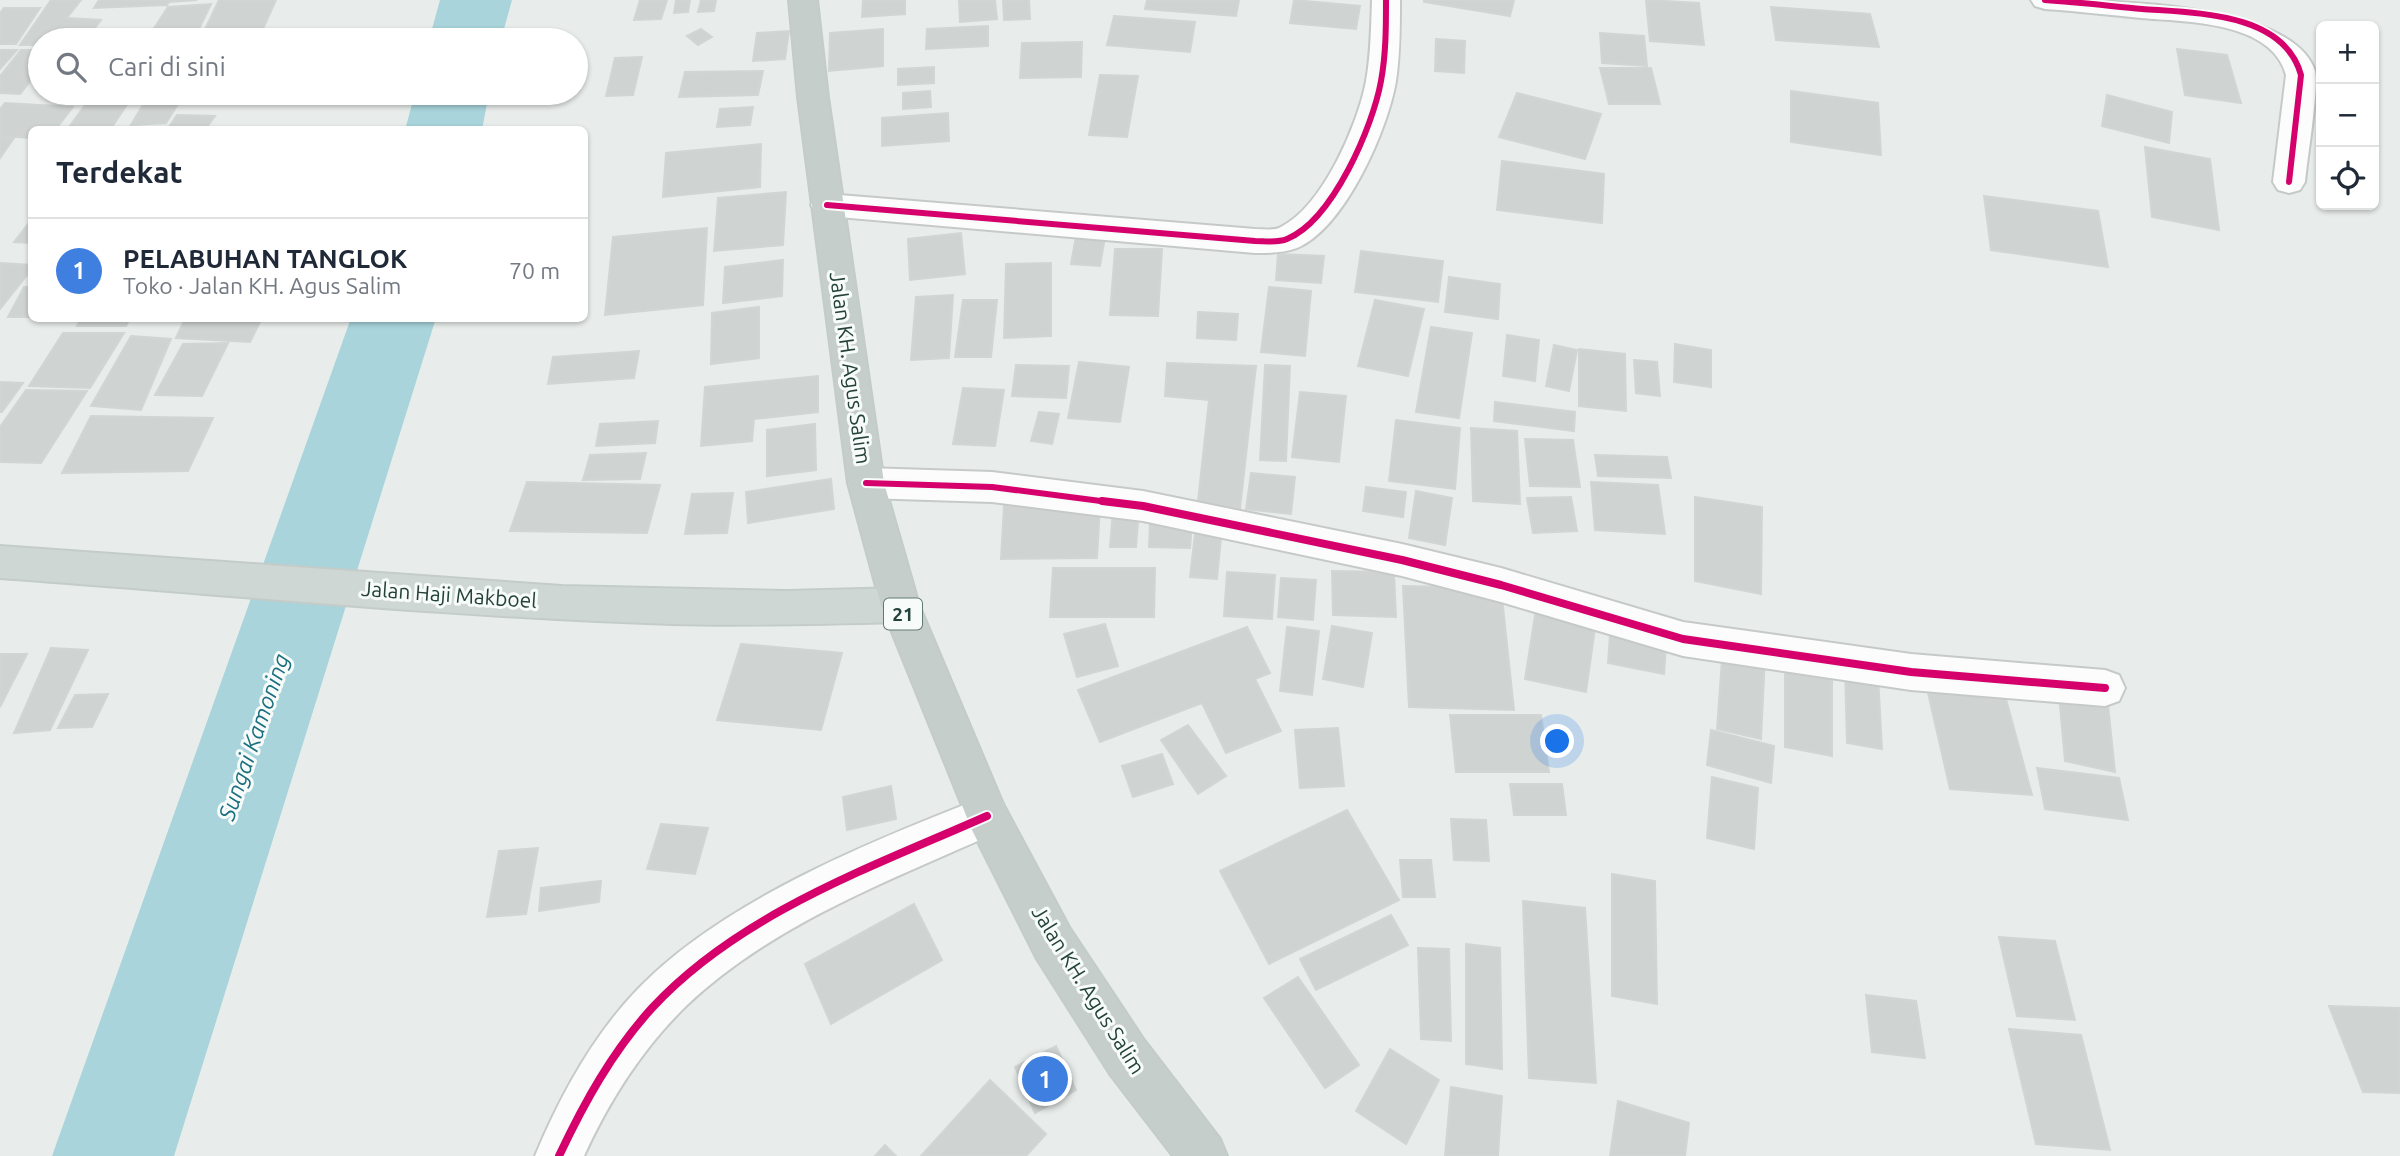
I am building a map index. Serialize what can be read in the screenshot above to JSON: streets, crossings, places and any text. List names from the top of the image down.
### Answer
{
  "streets": {
    "highway": ["Jalan KH. Agus Salim", "21"],
    "main road": ["Jalan Haji Makboel"]
  },
  "crossings": [
    ["Jalan KH. Agus Salim", "Jalan Haji Makboel"]
  ],
  "water": ["Sungai Kamoning"],
  "page": {
    "map_buttons": ["+", "−"],
    "search": "Cari di sini",
    "heading": "Terdekat",
    "list": [
      {
        "mark": "1",
        "name": "PELABUHAN TANGLOK",
        "note": "Toko · Jalan KH. Agus Salim",
        "value": "70 m"
      }
    ],
    "pins": "1"
  }
}
